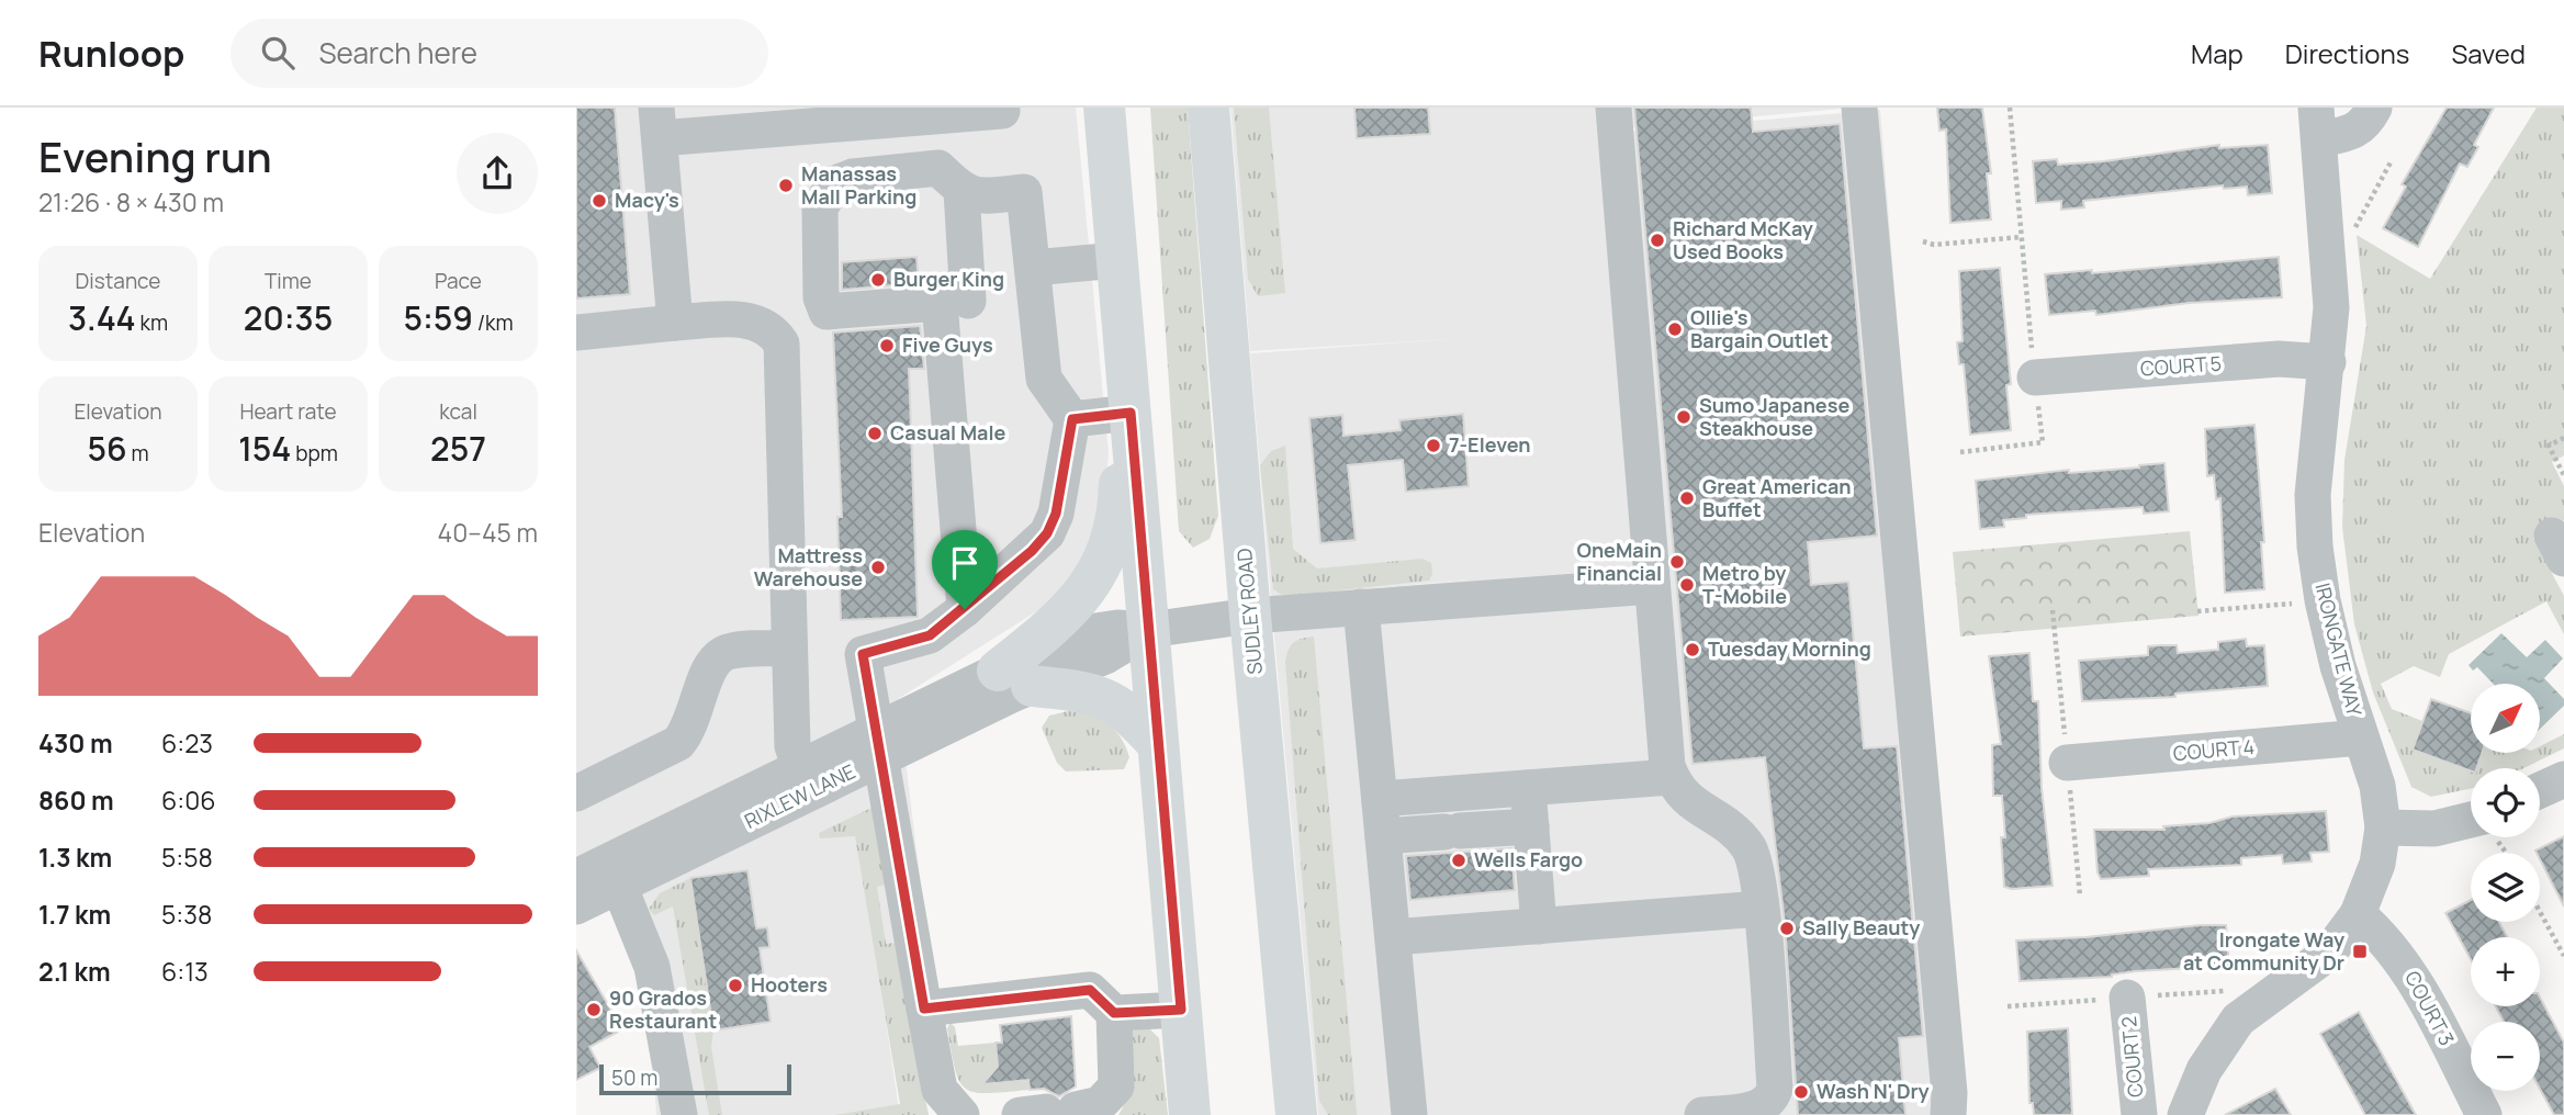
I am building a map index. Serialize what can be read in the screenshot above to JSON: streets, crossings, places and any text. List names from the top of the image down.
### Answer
{
  "streets": {
    "main road": ["SUDLEY ROAD"],
    "street": [
      "COURT 5",
      "IRONGATE WAY",
      "COURT 4",
      "RIXLEW LANE",
      "COURT 3",
      "COURT 2"
    ]
  },
  "crossings": [
    ["COURT 5", "IRONGATE WAY"],
    ["SUDLEY ROAD", "RIXLEW LANE"],
    ["IRONGATE WAY", "COURT 4"],
    ["IRONGATE WAY", "COURT 3"]
  ],
  "places": {
    "other": [
      "Manassas Mall Parking",
      "Macy's",
      "Richard McKay Used Books",
      "Burger King",
      "Ollie's Bargain Outlet",
      "Five Guys",
      "Sumo Japanese Steakhouse",
      "Casual Male",
      "7-Eleven",
      "Great American Buffet",
      "OneMain Financial",
      "Mattress Warehouse",
      "Metro by T-Mobile",
      "Tuesday Morning",
      "Wells Fargo",
      "Sally Beauty",
      "Hooters",
      "90 Grados Restaurant",
      "Wash N' Dry"
    ],
    "transit": ["Irongate Way at Community Dr"]
  },
  "scale_bar": "50 m",
  "north": "top right",
  "page": {
    "header": "Runloop",
    "search": "Search here",
    "nav": ["Map", "Directions", "Saved"],
    "heading": ["Evening run", "21:26 · 8 × 430 m"],
    "stats": [
      ["Distance", "3.44 km"],
      ["Time", "20:35"],
      ["Pace", "5:59 /km"],
      ["Elevation", "56 m"],
      ["Heart rate", "154 bpm"],
      ["kcal", "257"]
    ],
    "chart": ["Elevation", "40–45 m"],
    "map_buttons": ["+", "−"],
    "list": [
      {
        "name": "430 m",
        "note": "6:23"
      },
      {
        "name": "860 m",
        "note": "6:06"
      },
      {
        "name": "1.3 km",
        "note": "5:58"
      },
      {
        "name": "1.7 km",
        "note": "5:38"
      },
      {
        "name": "2.1 km",
        "note": "6:13"
      }
    ],
    "scale": "50 m"
  }
}
